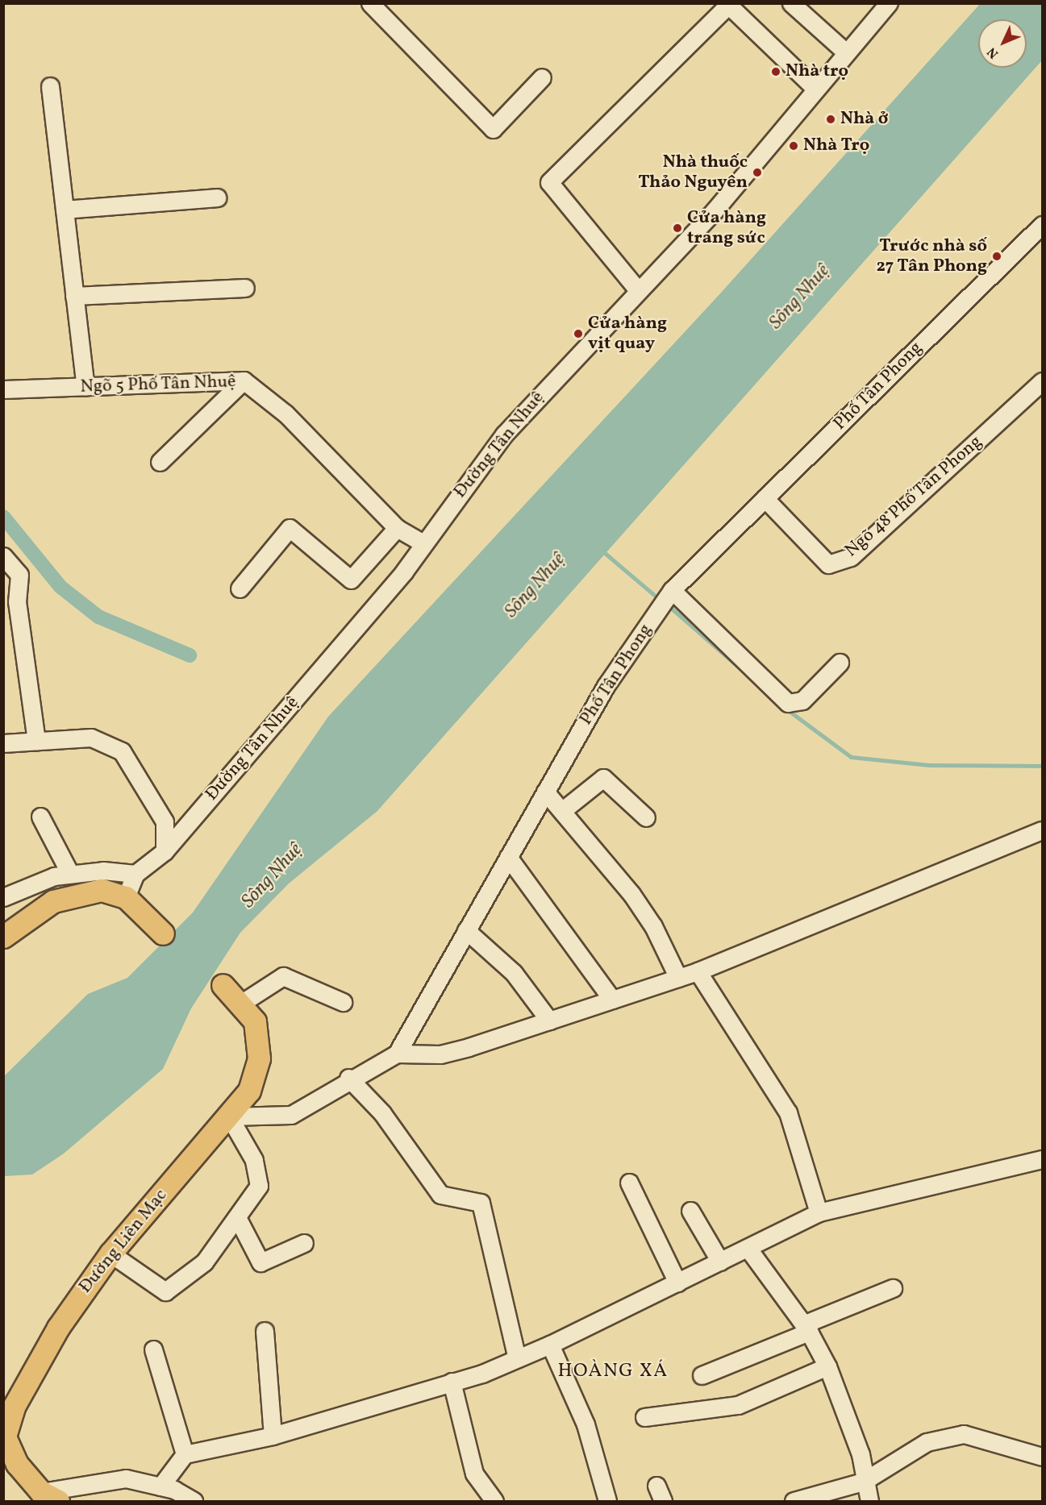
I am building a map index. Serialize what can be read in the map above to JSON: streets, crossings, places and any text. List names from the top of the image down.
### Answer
{
  "streets": {
    "main road": ["Đường Liên Mạc"],
    "street": [
      "Ngõ 5 Phố Tân Nhuệ",
      "Phố Tân Phong",
      "Đường Tân Nhuệ",
      "Ngõ 48 Phố Tân Phong"
    ]
  },
  "crossings": [
    ["Ngõ 5 Phố Tân Nhuệ", "Đường Tân Nhuệ"],
    ["Phố Tân Phong", "Ngõ 48 Phố Tân Phong"]
  ],
  "districts": ["HOÀNG XÁ"],
  "water": ["Sông Nhuệ"],
  "places": [
    "Nhà trọ",
    "Nhà ở",
    "Nhà Trọ",
    "Nhà thuốc Thảo Nguyên",
    "Cửa hàng trang sức",
    "Trước nhà số 27 Tân Phong",
    "Cửa hàng vịt quay"
  ],
  "north": "bottom left"
}
